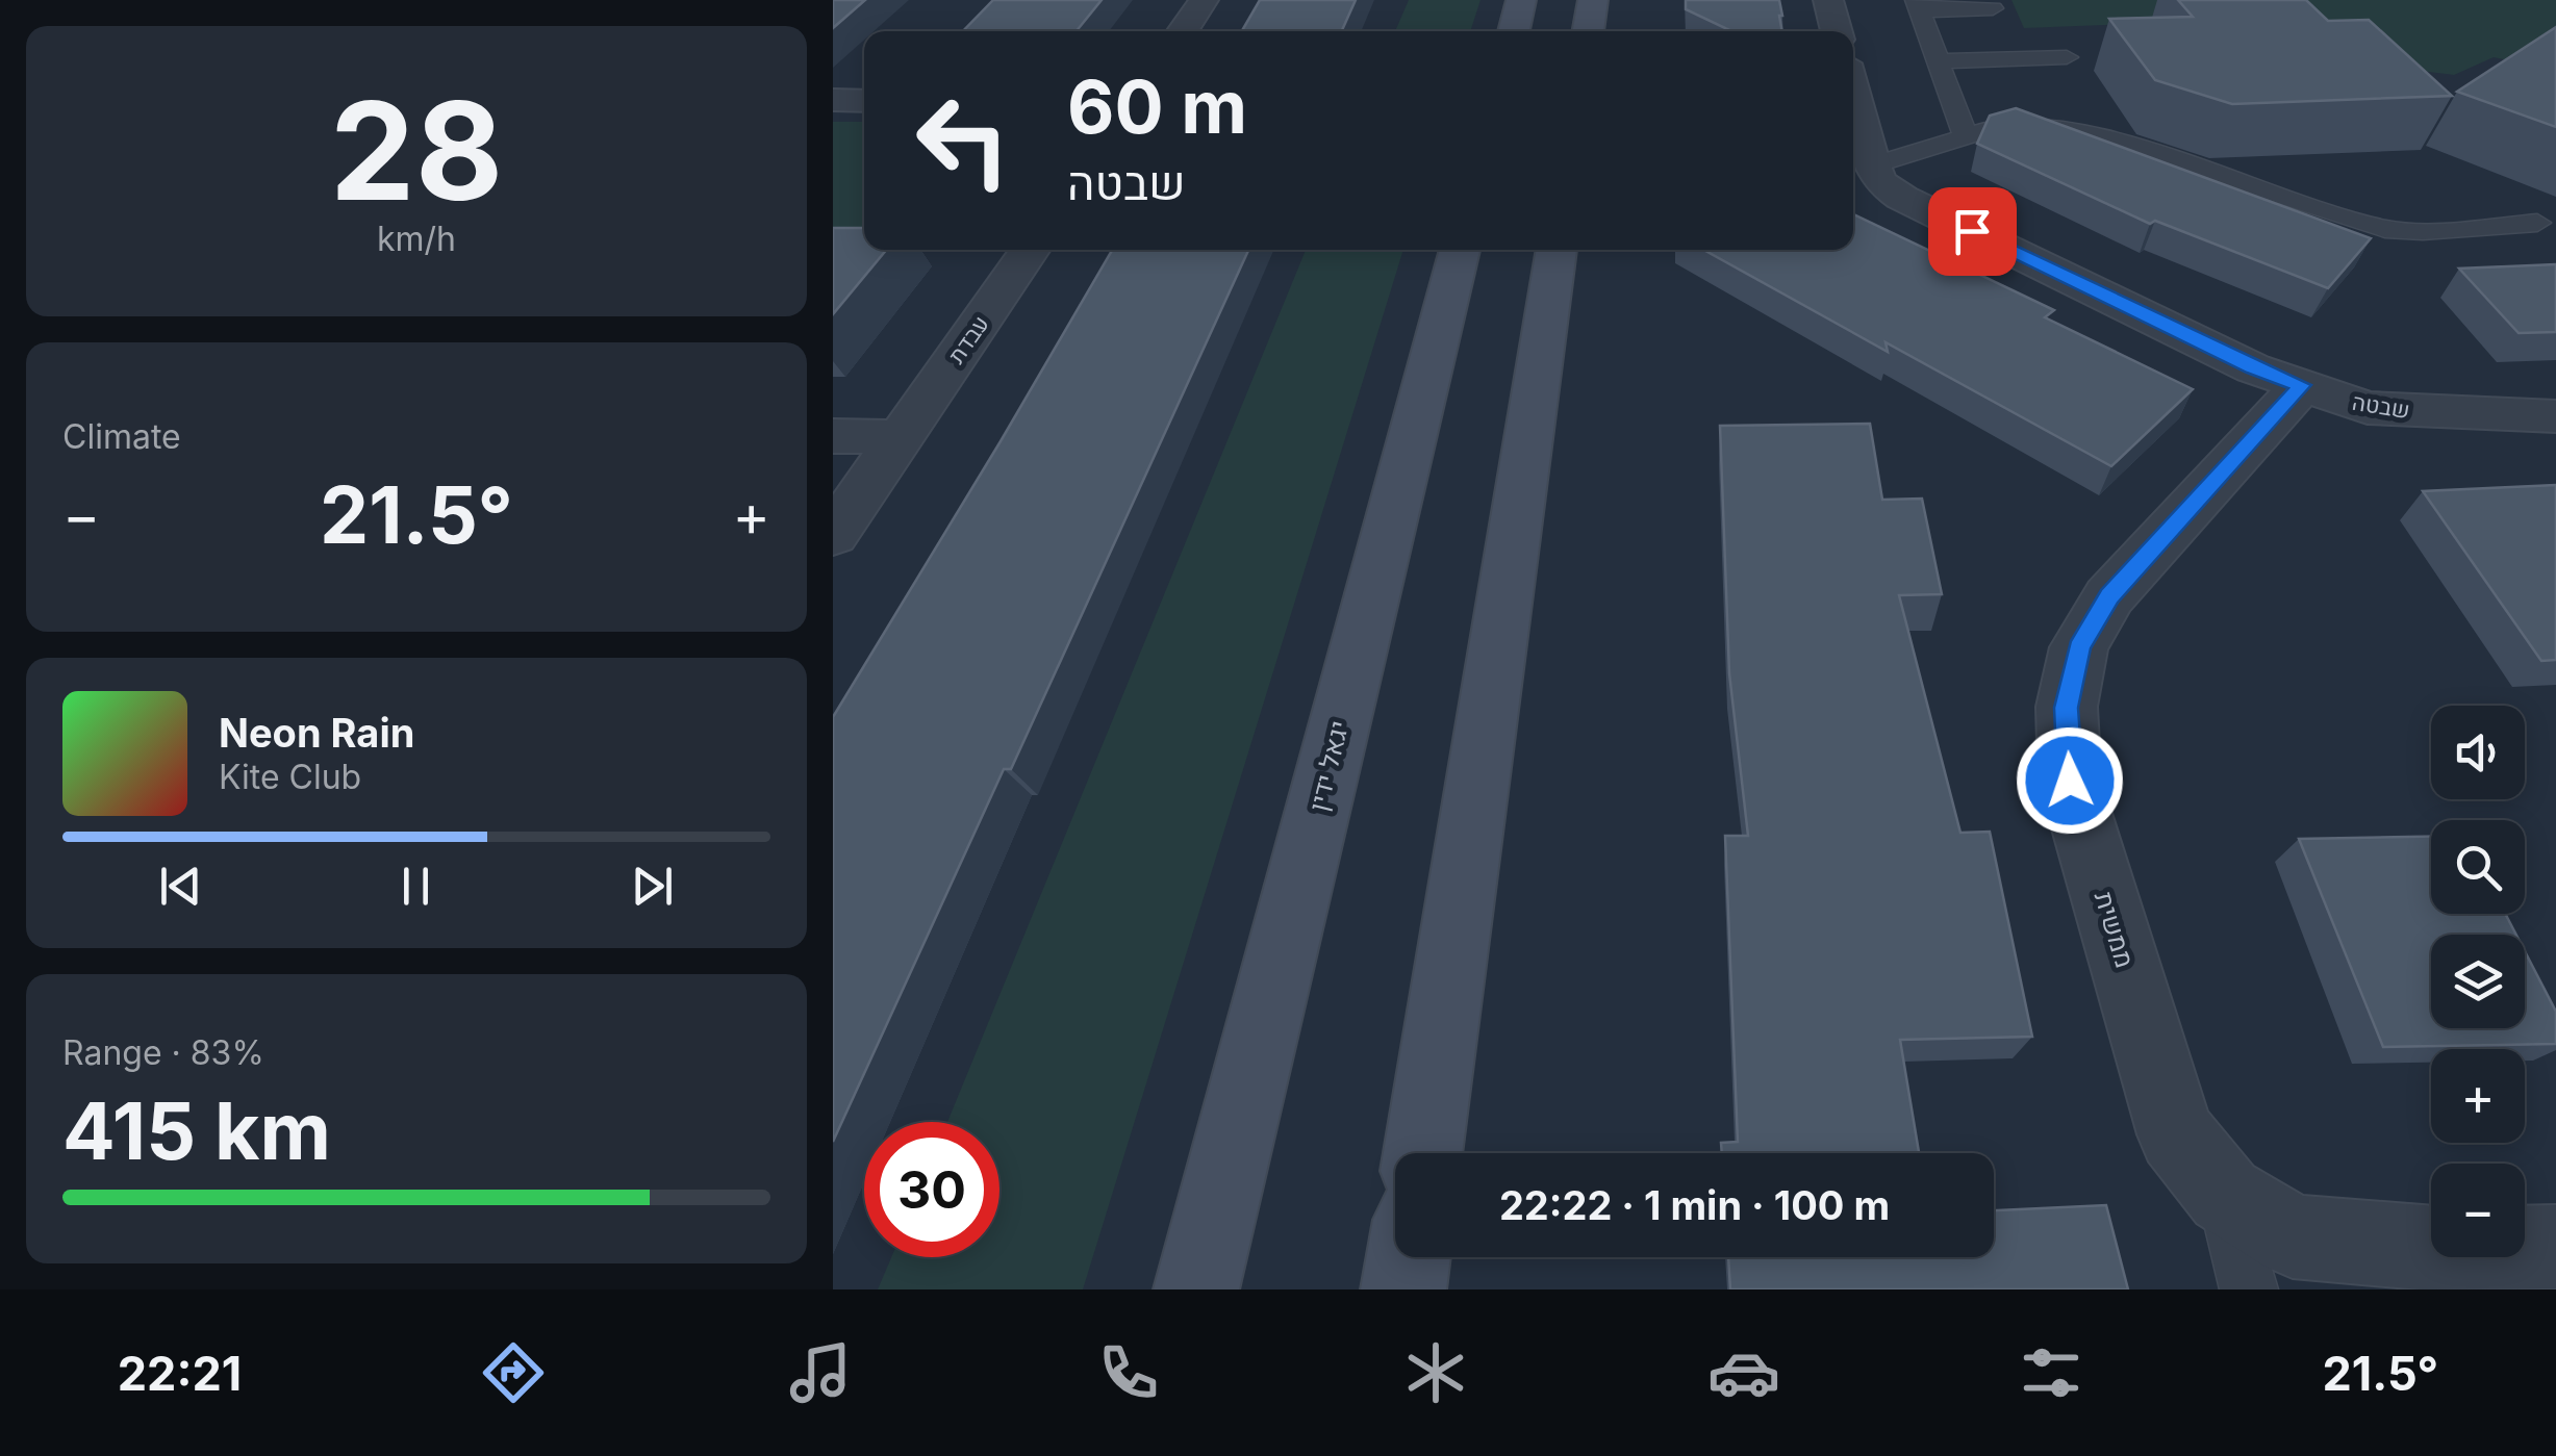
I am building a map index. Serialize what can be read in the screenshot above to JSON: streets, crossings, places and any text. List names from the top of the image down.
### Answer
{
  "streets": {
    "main road": ["יגאל ידין"],
    "street": ["עבדת", "שבטה", "ממשית"]
  },
  "crossings": [
    ["שבטה", "ממשית"]
  ],
  "page": {
    "tile": [
      ["28", "km/h"],
      "Climate",
      ["Range · 83%", "415 km"]
    ],
    "turn": ["60 m", "שבטה"],
    "heat": ["−", "21.5°", "+"],
    "song": ["Neon Rain", "Kite Club"],
    "map_buttons": ["+", "−"],
    "limit": "30",
    "trip": "22:22 · 1 min · 100 m",
    "tabs": ["22:21", "21.5°"]
  }
}
